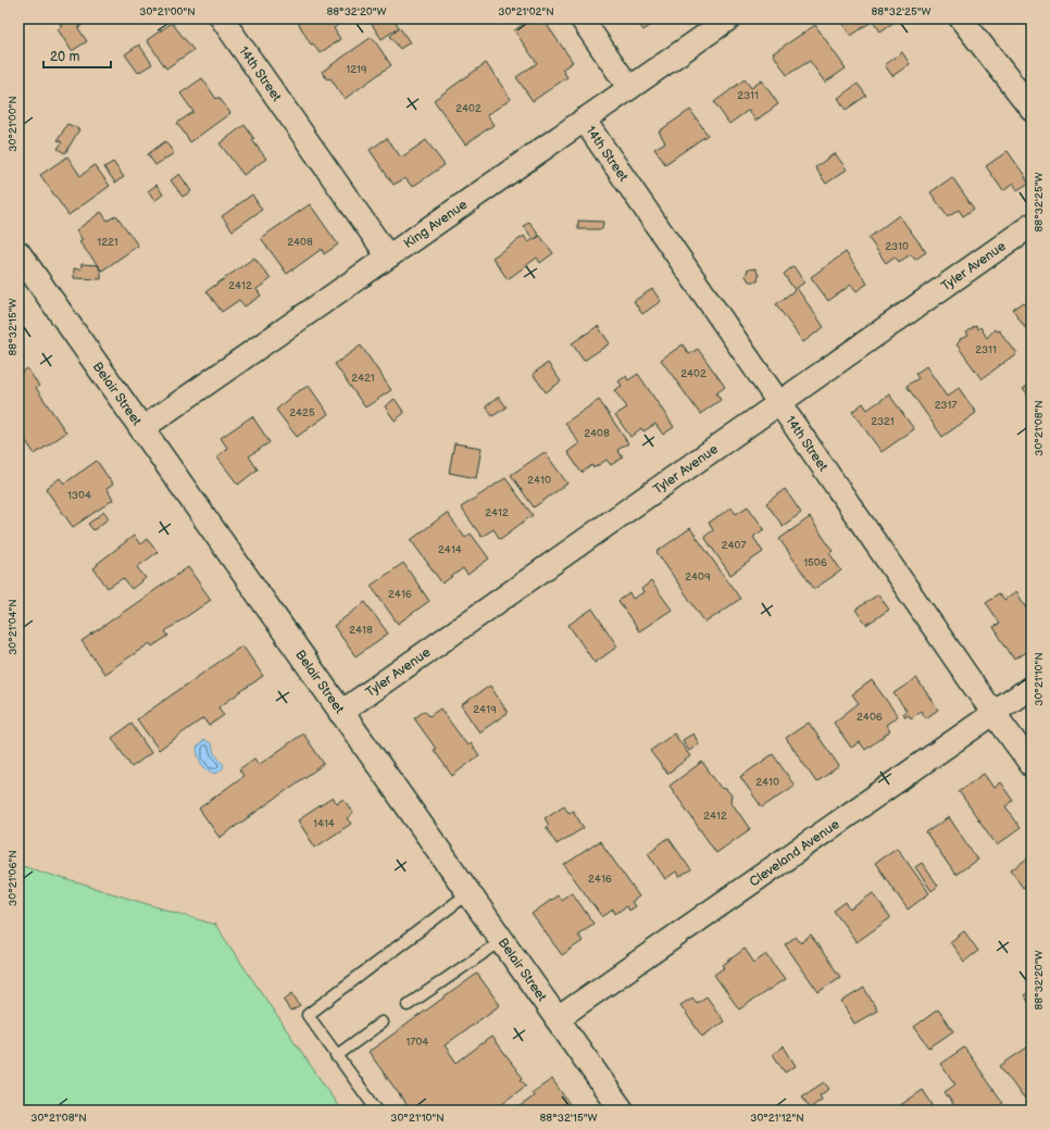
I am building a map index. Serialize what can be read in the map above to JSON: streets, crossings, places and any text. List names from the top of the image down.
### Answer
{
  "streets": {
    "street": [
      "14th Street",
      "King Avenue",
      "Tyler Avenue",
      "Belair Street",
      "Cleveland Avenue"
    ]
  },
  "crossings": [
    ["14th Street", "King Avenue"],
    ["14th Street", "Tyler Avenue"],
    ["14th Street", "Cleveland Avenue"],
    ["King Avenue", "Belair Street"],
    ["Tyler Avenue", "Belair Street"],
    ["Belair Street", "Cleveland Avenue"]
  ],
  "house_numbers": [
    "1219",
    "2311",
    "2402",
    "1221",
    "2408",
    "2310",
    "2412",
    "2311",
    "2402",
    "2421",
    "2317",
    "2425",
    "2321",
    "2408",
    "2410",
    "1304",
    "2412",
    "2407",
    "2414",
    "1506",
    "2409",
    "2416",
    "2418",
    "2419",
    "2406",
    "2410",
    "2412",
    "1414",
    "2416",
    "1704"
  ],
  "scale_bar": "20 m",
  "coordinates": [
    "30°21'00\"N",
    "88°32'20\"W",
    "30°21'02\"N",
    "88°32'25\"W",
    "88°32'15\"W",
    "30°21'08\"N",
    "30°21'04\"N",
    "30°21'10\"N",
    "30°21'06\"N",
    "30°21'12\"N"
  ]
}
